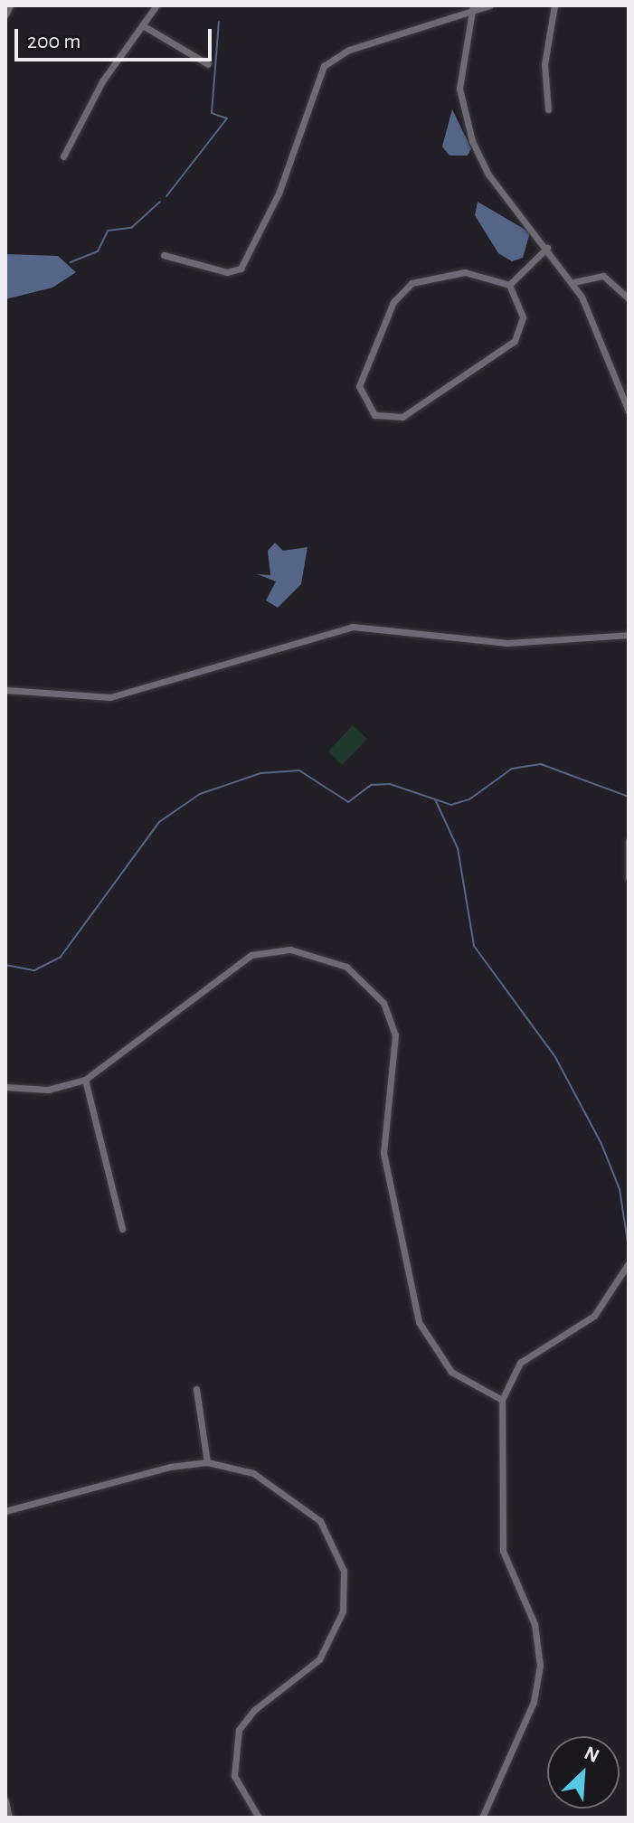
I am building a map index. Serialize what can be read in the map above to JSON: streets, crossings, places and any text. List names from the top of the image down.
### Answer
{
  "scale_bar": "200 m",
  "north": "top right"
}
